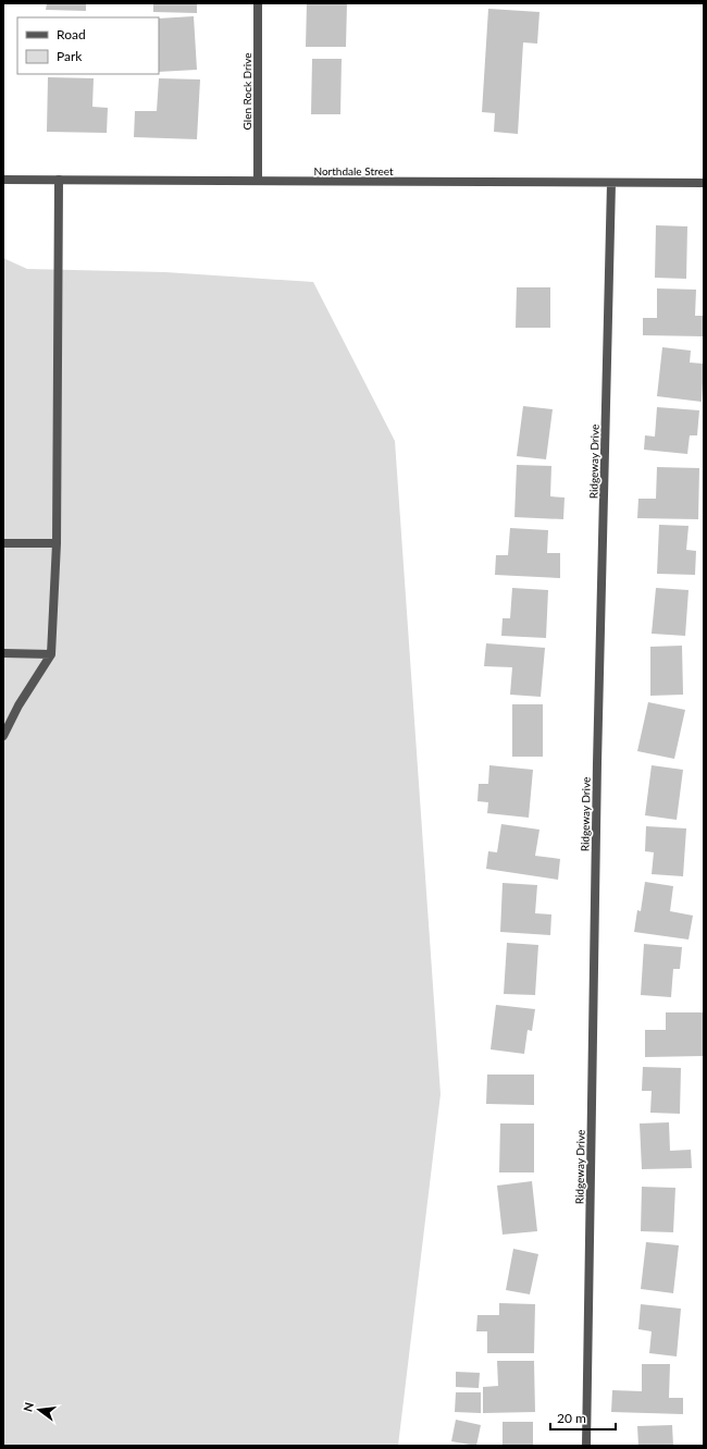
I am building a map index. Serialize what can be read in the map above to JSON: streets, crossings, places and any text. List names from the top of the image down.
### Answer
{
  "streets": {
    "street": ["Glen Rock Drive", "Northdale Street", "Ridgeway Drive"]
  },
  "crossings": [
    ["Glen Rock Drive", "Northdale Street"],
    ["Northdale Street", "Ridgeway Drive"]
  ],
  "legend": ["Road", "Park"],
  "scale_bar": "20 m",
  "north": "left"
}
